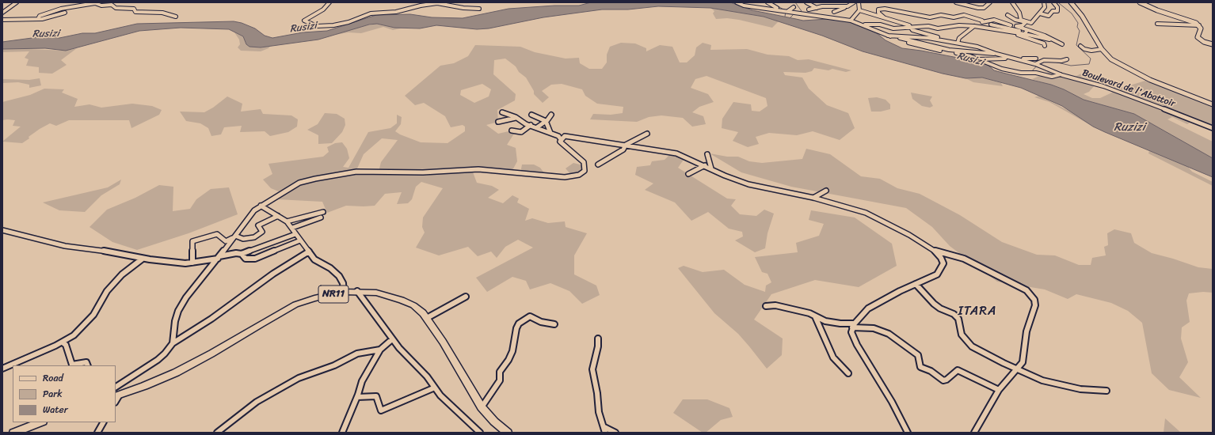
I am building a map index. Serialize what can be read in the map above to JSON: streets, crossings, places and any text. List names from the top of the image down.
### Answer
{
  "streets": {
    "highway": ["NR11"],
    "street": ["Boulevard de l'Abattoir"]
  },
  "districts": ["ITARA"],
  "water": ["Rusizi", "Ruzizi"],
  "legend": ["Road", "Park", "Water"]
}
